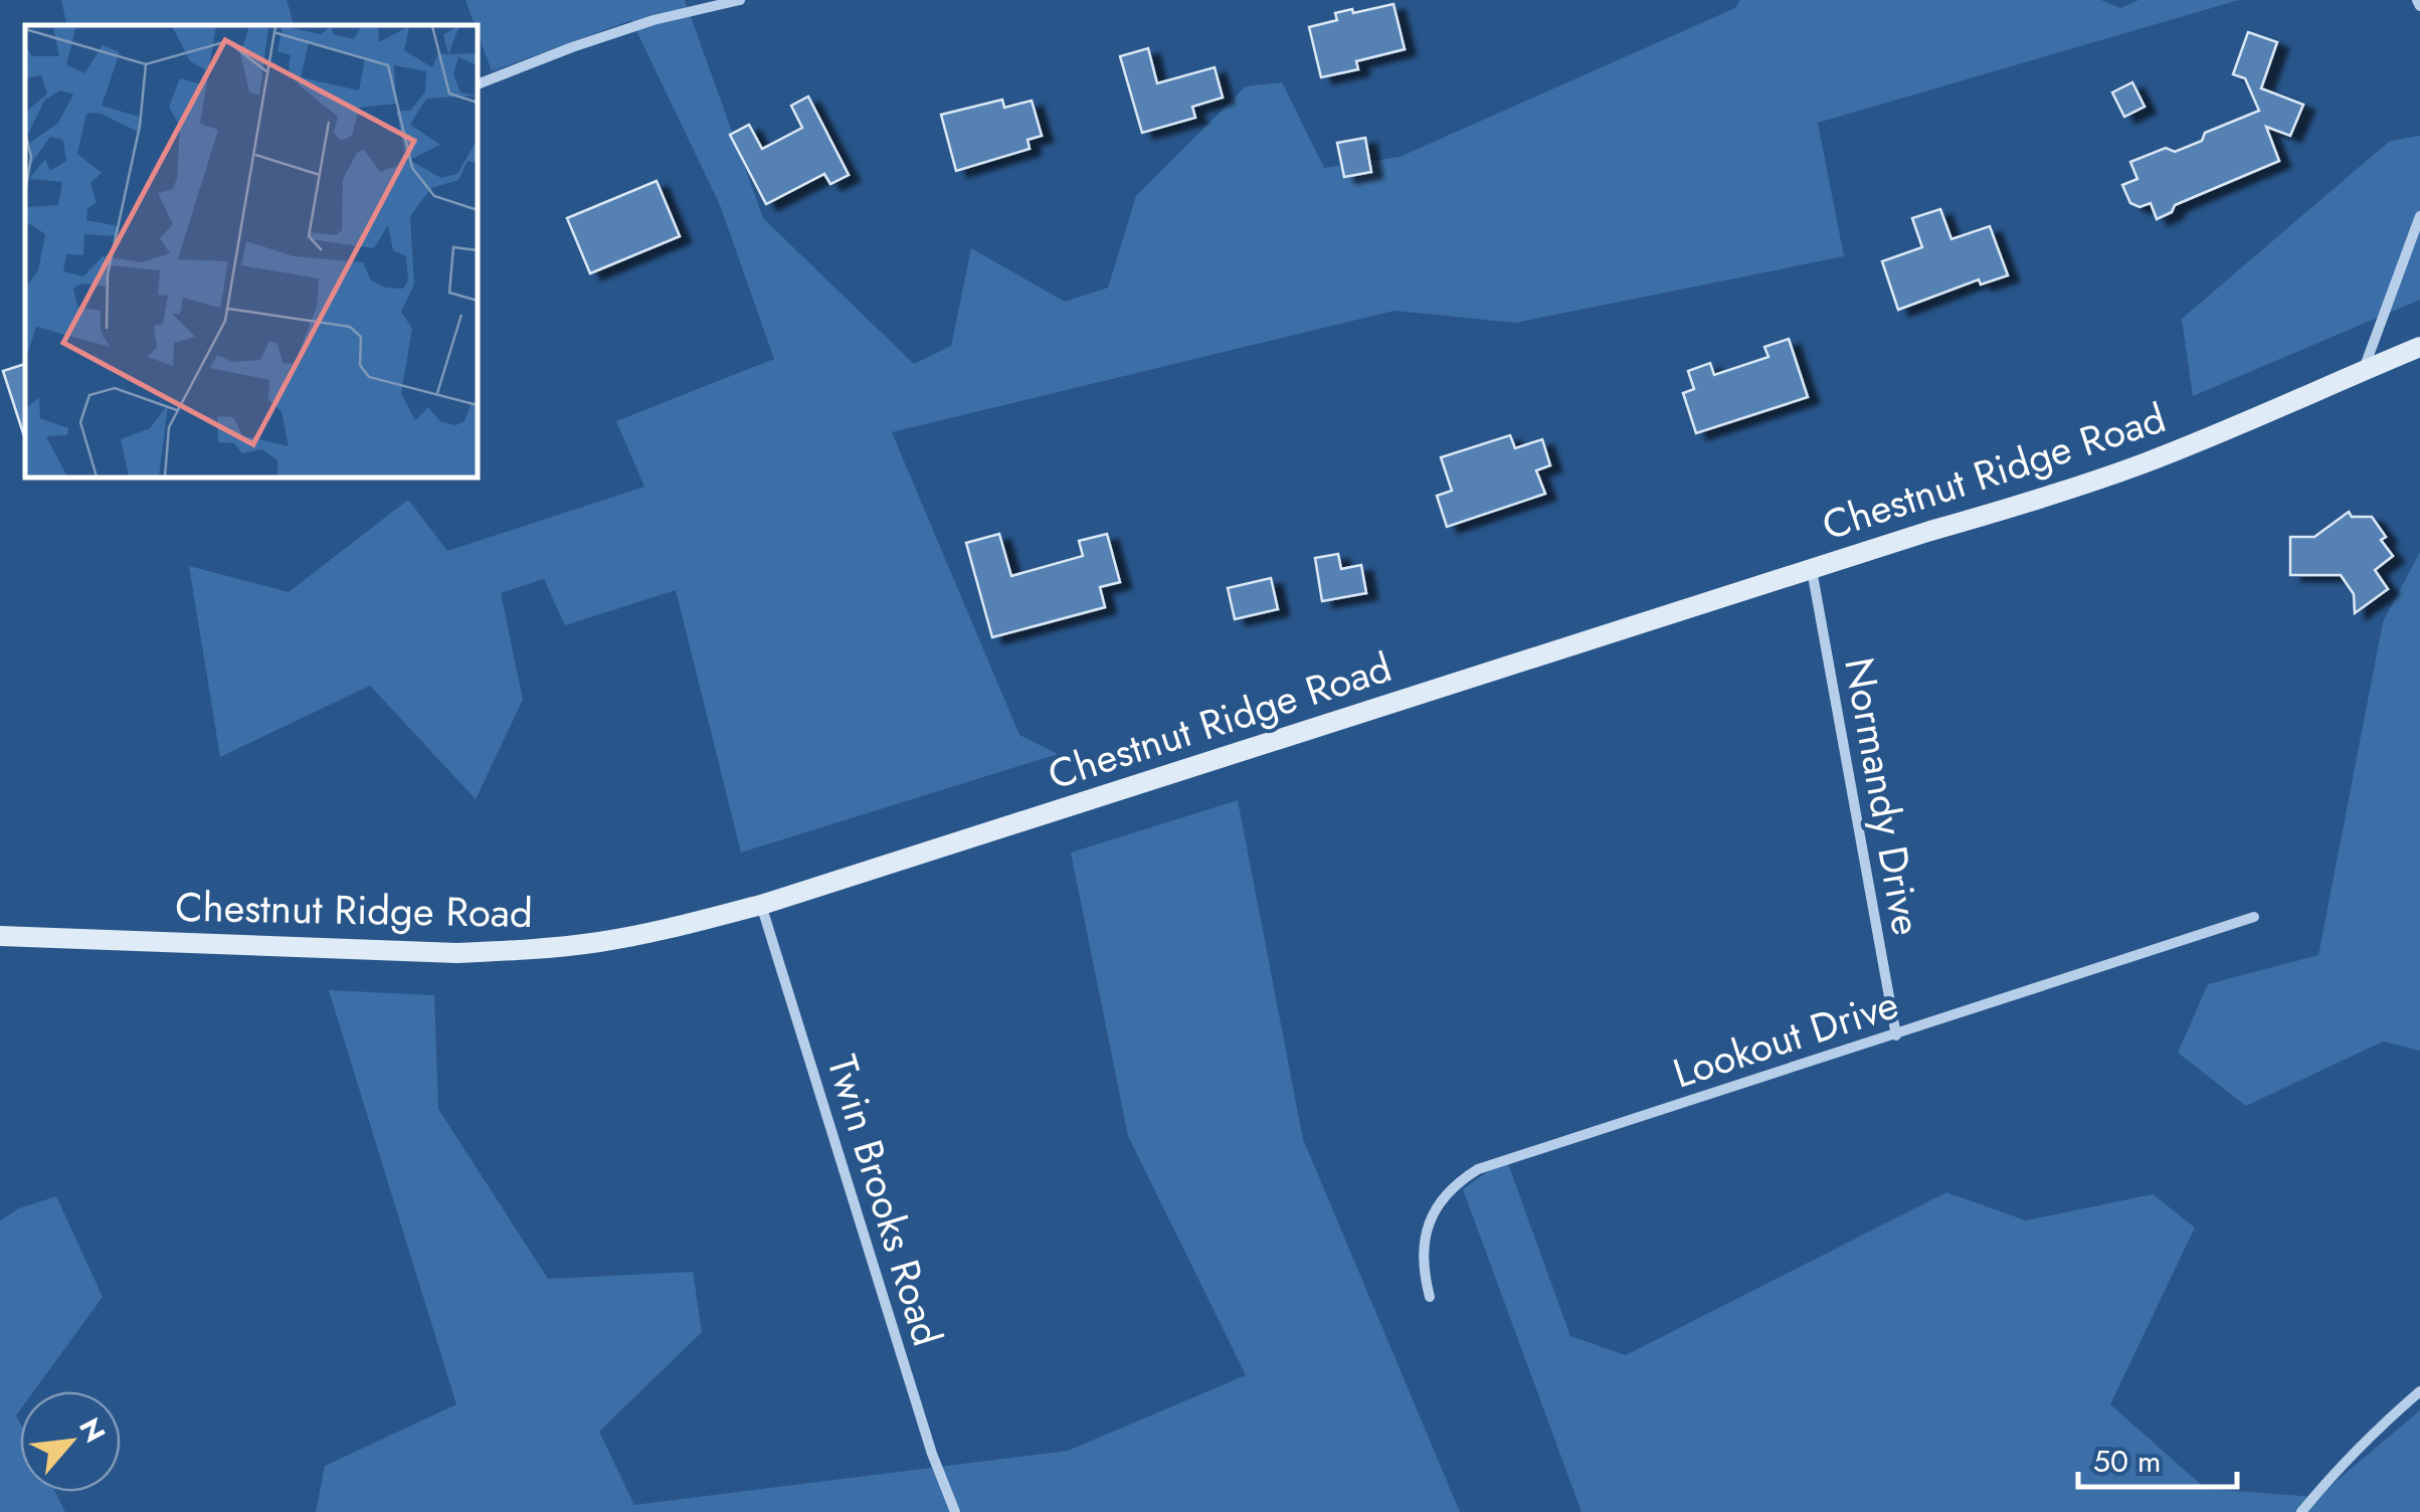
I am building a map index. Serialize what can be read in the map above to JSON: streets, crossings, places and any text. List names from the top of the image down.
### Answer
{
  "streets": {
    "main road": ["Chestnut Ridge Road"],
    "street": ["Normandy Drive", "Lookout Drive", "Twin Brooks Road"]
  },
  "crossings": [
    ["Chestnut Ridge Road", "Normandy Drive"],
    ["Chestnut Ridge Road", "Twin Brooks Road"],
    ["Normandy Drive", "Lookout Drive"]
  ],
  "scale_bar": "50 m",
  "north": "top right"
}
